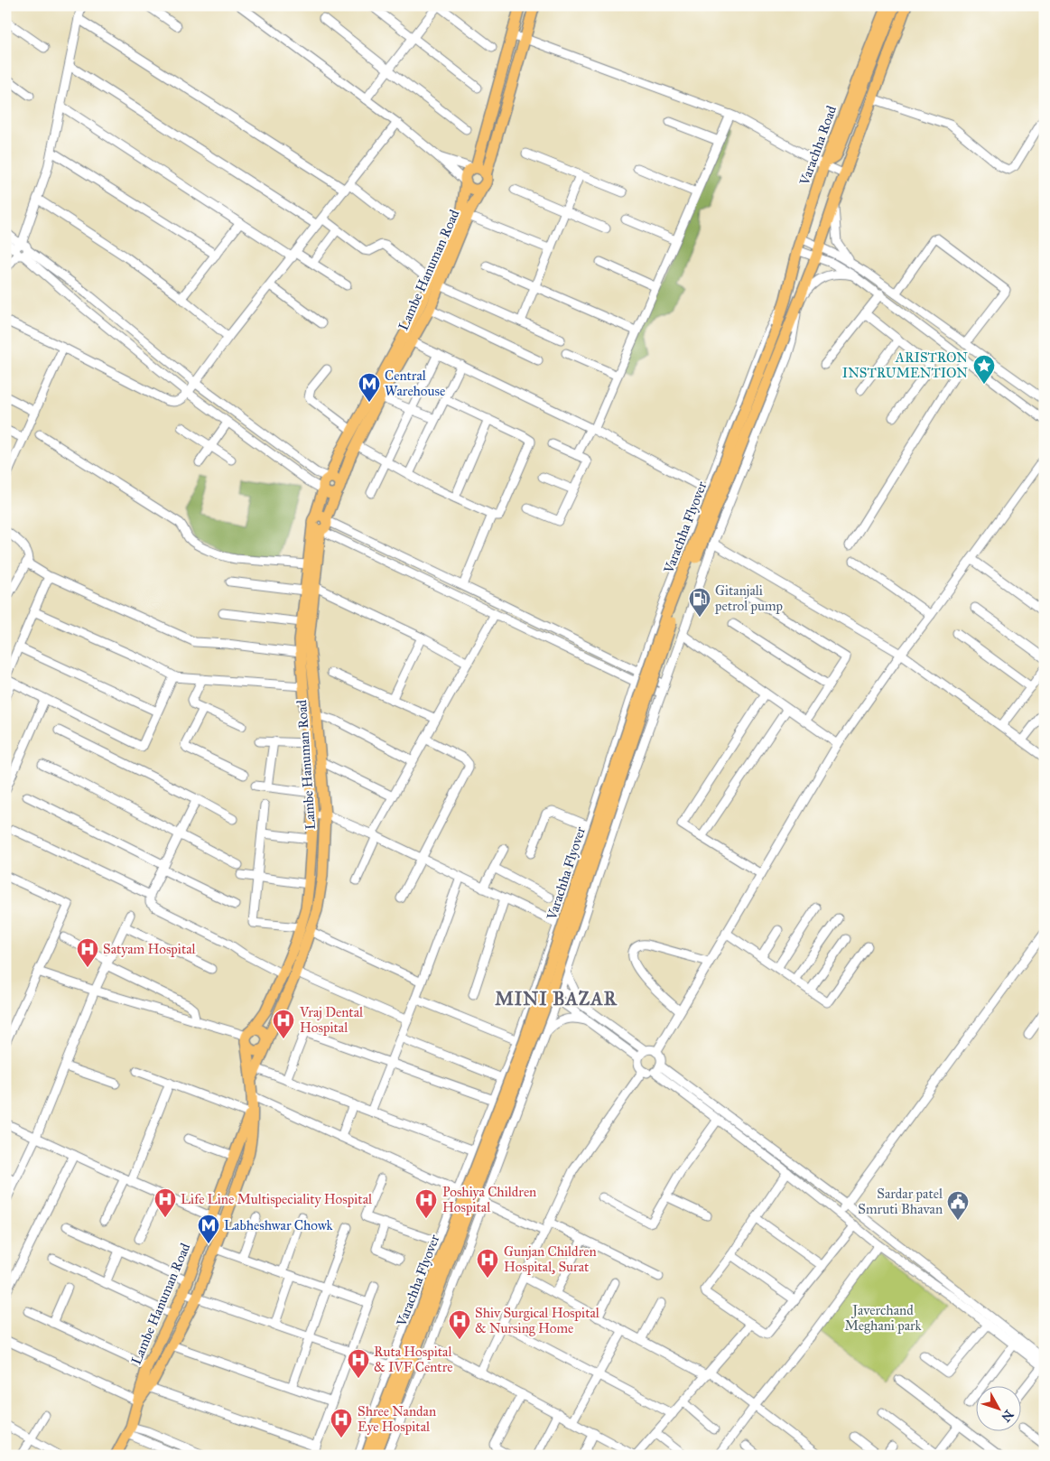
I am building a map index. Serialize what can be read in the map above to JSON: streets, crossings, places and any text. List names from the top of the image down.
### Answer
{
  "streets": {
    "main road": ["Varachha Road", "Lambe Hanuman Road", "Varachha Flyover"]
  },
  "crossings": [
    ["Varachha Road", "Varachha Flyover"]
  ],
  "districts": ["MINI BAZAR"],
  "parks": ["Javerchand Meghani park"],
  "places": {
    "place": ["ARISTRON INSTRUMENTION"],
    "metro station": ["Central Warehouse", "Labheshwar Chowk"],
    "fuel station": ["Gitanjali petrol pump"],
    "hospital": [
      "Satyam Hospital",
      "Vraj Dental Hospital",
      "Life Line Multispeciality Hospital",
      "Poshiya Children Hospital",
      "Gunjan Children Hospital, Surat",
      "Shiv Surgical Hospital & Nursing Home",
      "Ruta Hospital & IVF Centre",
      "Shree Nandan Eye Hospital"
    ],
    "public building": ["Sardar patel Smruti Bhavan"]
  },
  "north": "bottom right"
}
